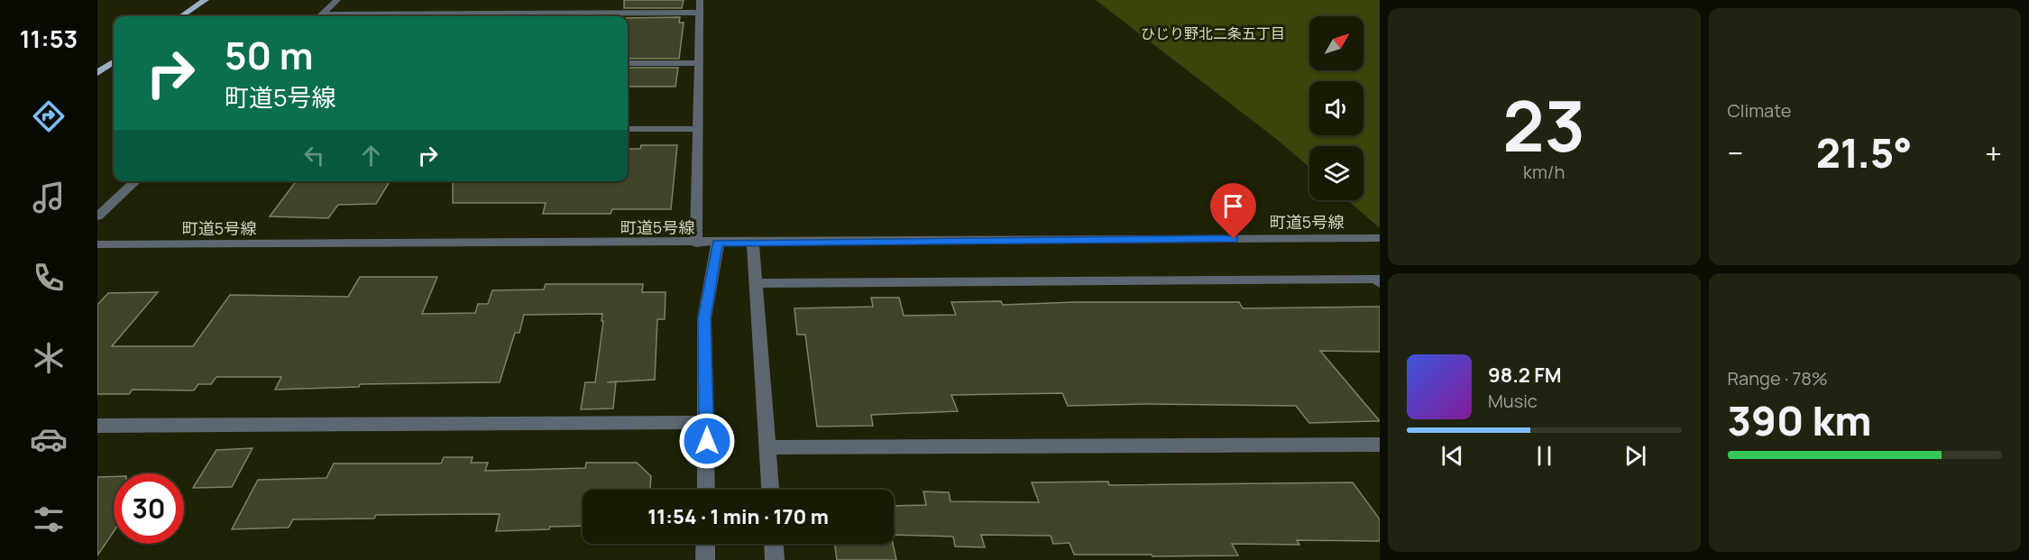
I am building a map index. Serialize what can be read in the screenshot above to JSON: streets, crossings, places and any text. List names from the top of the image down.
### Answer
{
  "streets": {
    "street": ["町道5号線"]
  },
  "districts": ["ひじり野北二条五丁目"],
  "north": "top right",
  "page": {
    "tabs": "11:53",
    "tile": [
      ["23", "km/h"],
      "Climate",
      ["Range · 78%", "390 km"]
    ],
    "turn": ["50 m", "町道5号線"],
    "heat": ["−", "21.5°", "+"],
    "song": ["98.2 FM", "Music"],
    "limit": "30",
    "trip": "11:54 · 1 min · 170 m"
  }
}
